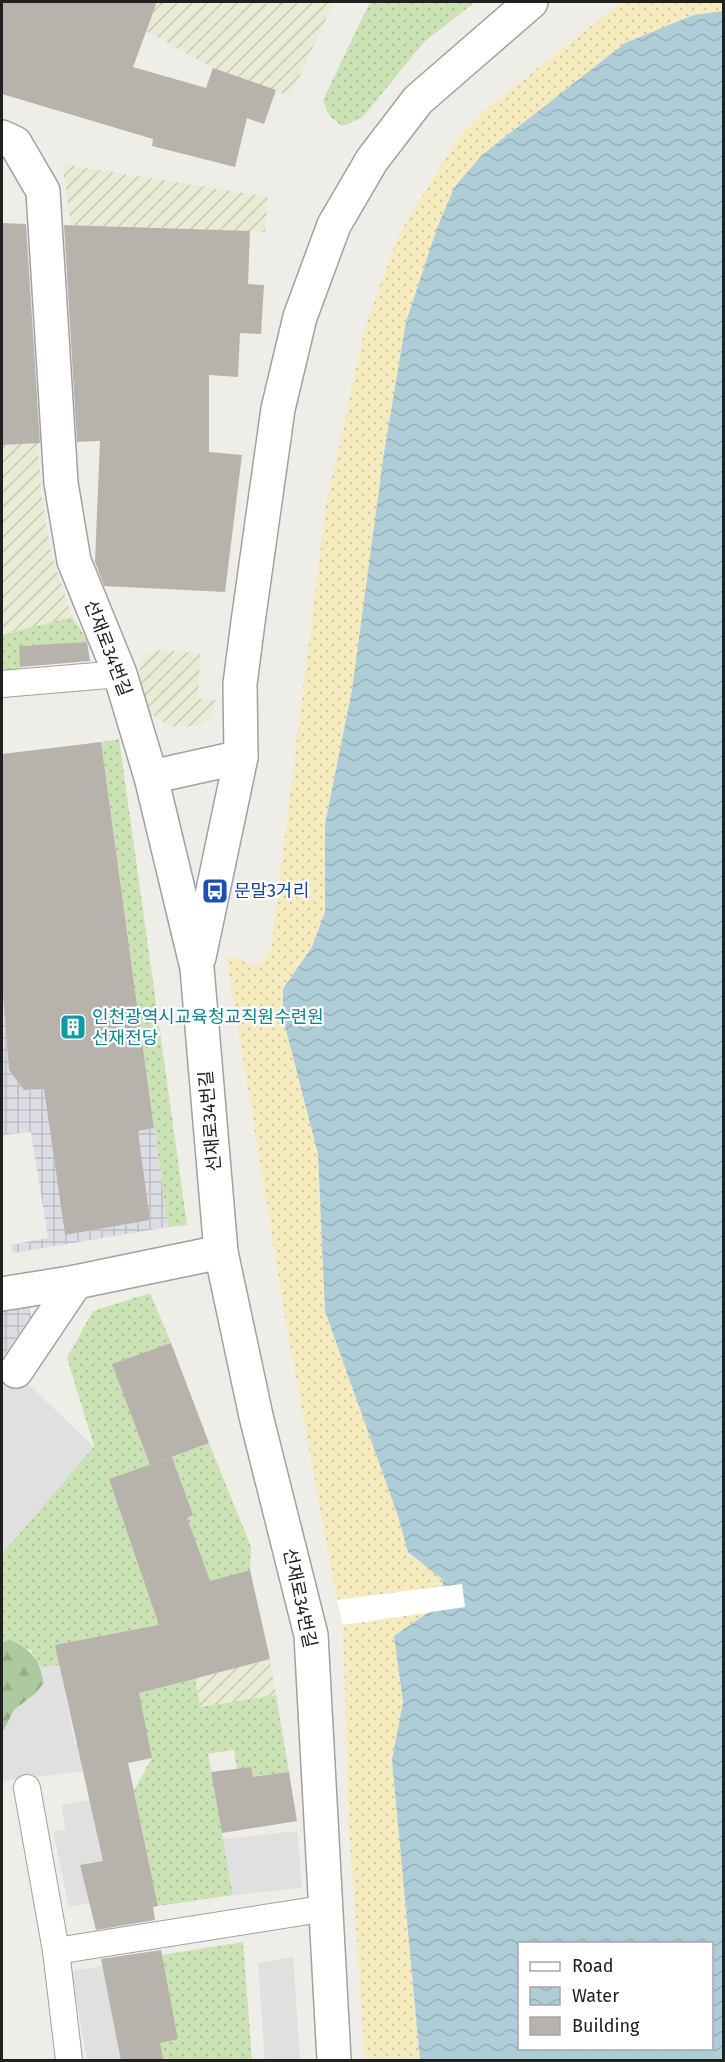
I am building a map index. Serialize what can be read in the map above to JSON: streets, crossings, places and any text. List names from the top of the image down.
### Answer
{
  "streets": {
    "street": ["선재로34번길"]
  },
  "places": {
    "bus stop": ["문말3거리"],
    "building": ["인천광역시교육청교직원수련원 선재전당"]
  },
  "legend": ["Road", "Water", "Building"]
}
